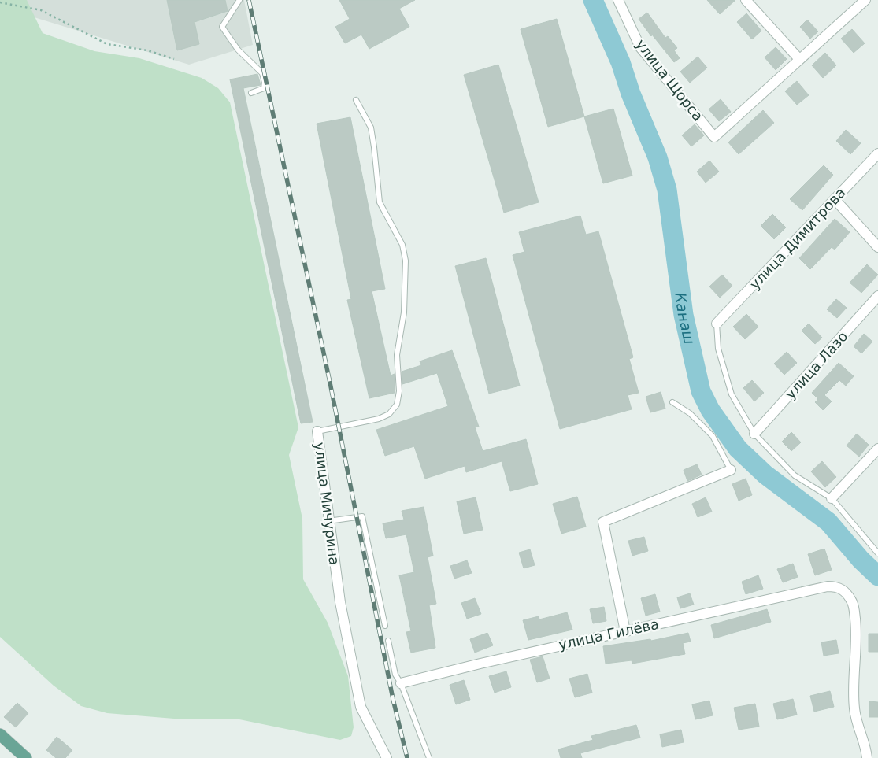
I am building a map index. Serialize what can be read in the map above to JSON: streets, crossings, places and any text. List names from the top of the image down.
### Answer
{
  "streets": {
    "street": [
      "улица Щорса",
      "улица Димитрова",
      "улица Лазо",
      "улица Мичурина",
      "улица Гилёва"
    ]
  },
  "water": ["Канаш"]
}
